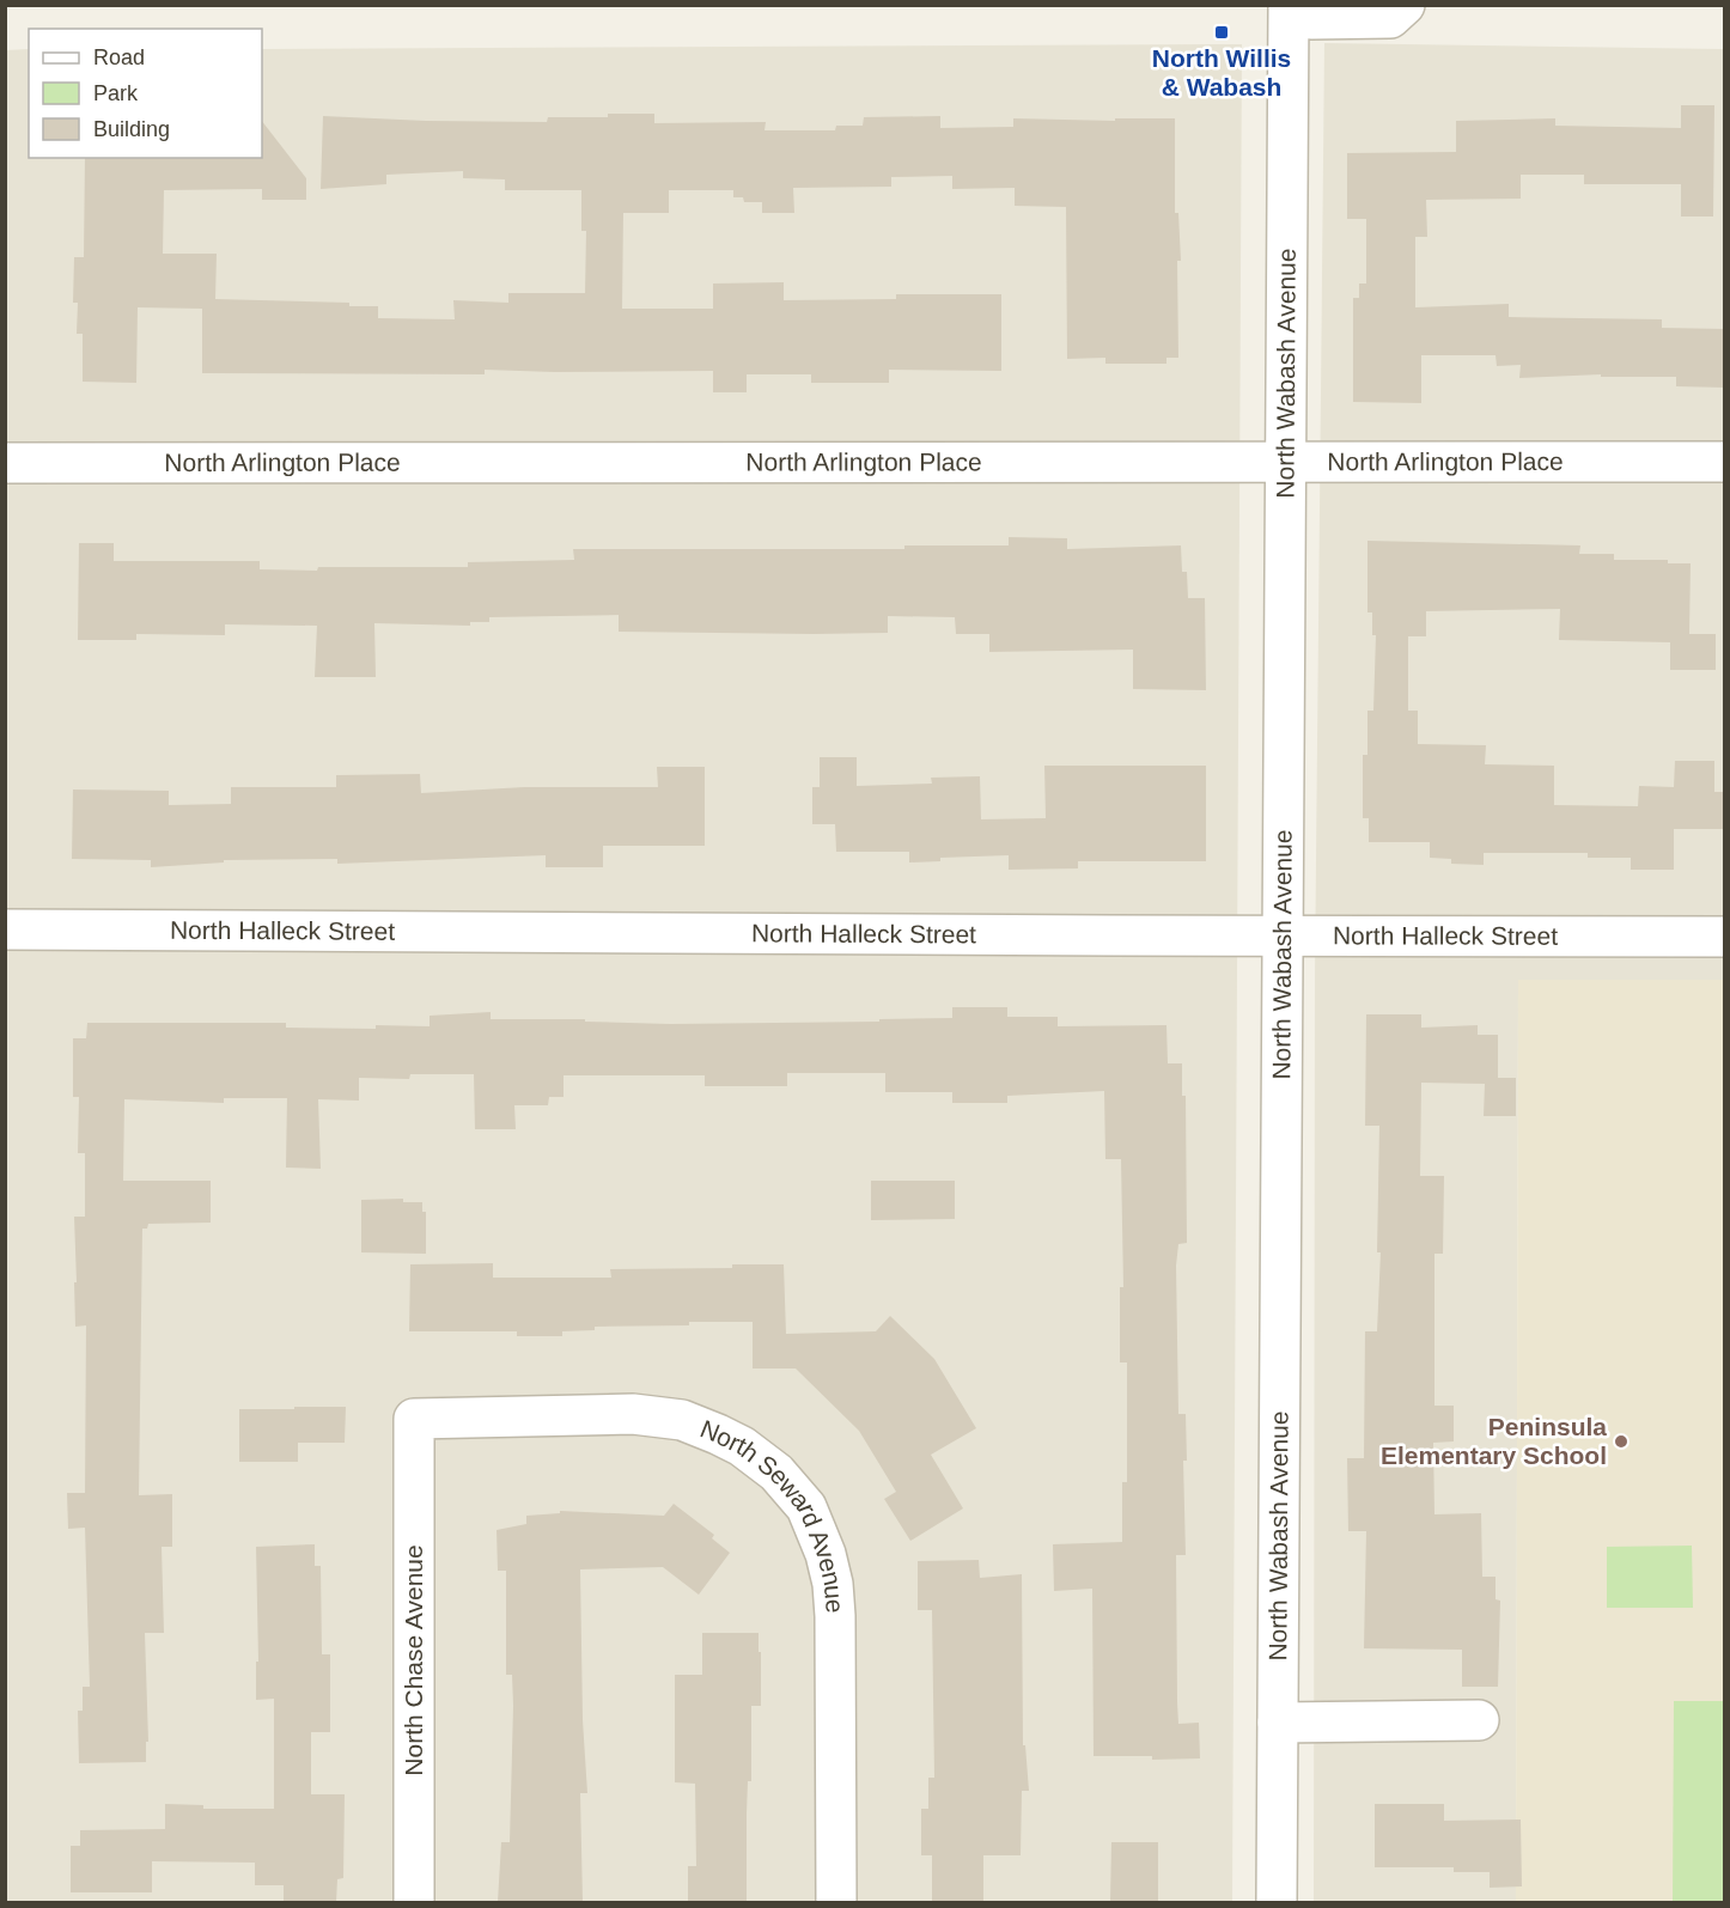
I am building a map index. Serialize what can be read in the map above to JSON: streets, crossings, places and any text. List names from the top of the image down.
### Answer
{
  "streets": {
    "street": [
      "North Wabash Avenue",
      "North Arlington Place",
      "North Halleck Street",
      "North Seward Avenue",
      "North Chase Avenue"
    ]
  },
  "crossings": [
    ["North Wabash Avenue", "North Arlington Place"],
    ["North Wabash Avenue", "North Halleck Street"],
    ["North Seward Avenue", "North Chase Avenue"]
  ],
  "places": {
    "transit": ["North Willis & Wabash"],
    "other": ["Peninsula Elementary School"]
  },
  "legend": ["Road", "Park", "Building"]
}
